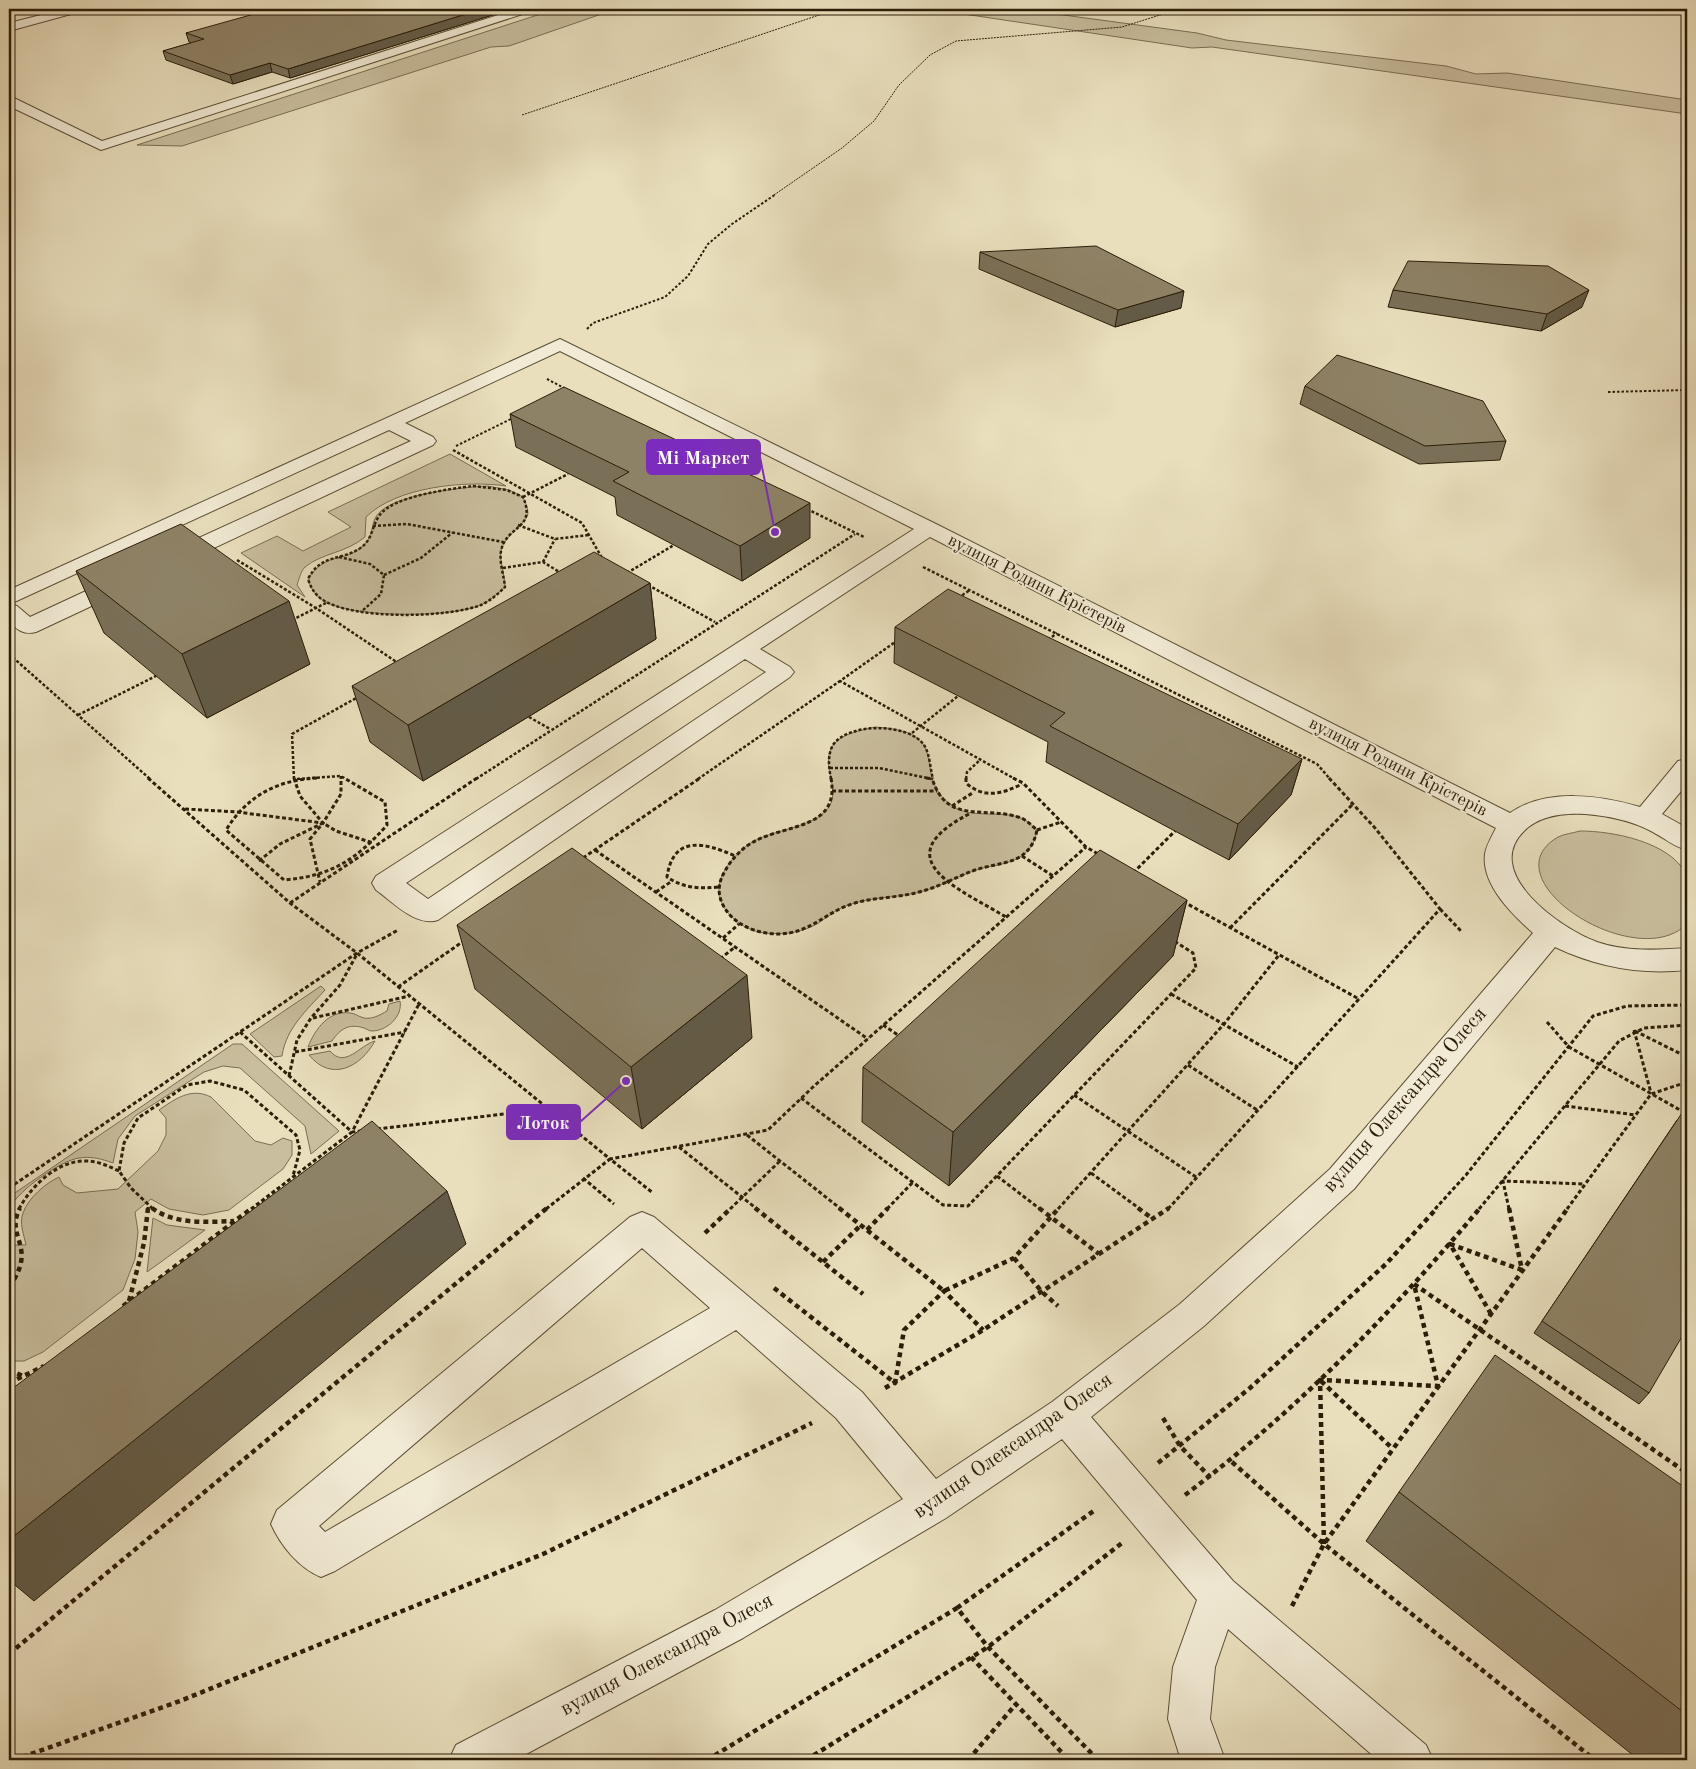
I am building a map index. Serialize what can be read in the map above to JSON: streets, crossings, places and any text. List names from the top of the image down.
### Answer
{
  "streets": {
    "street": ["вулиця Родини Крістерів", "вулиця Олександра Олеся"]
  },
  "places": ["Мі Маркет", "Лоток"]
}
